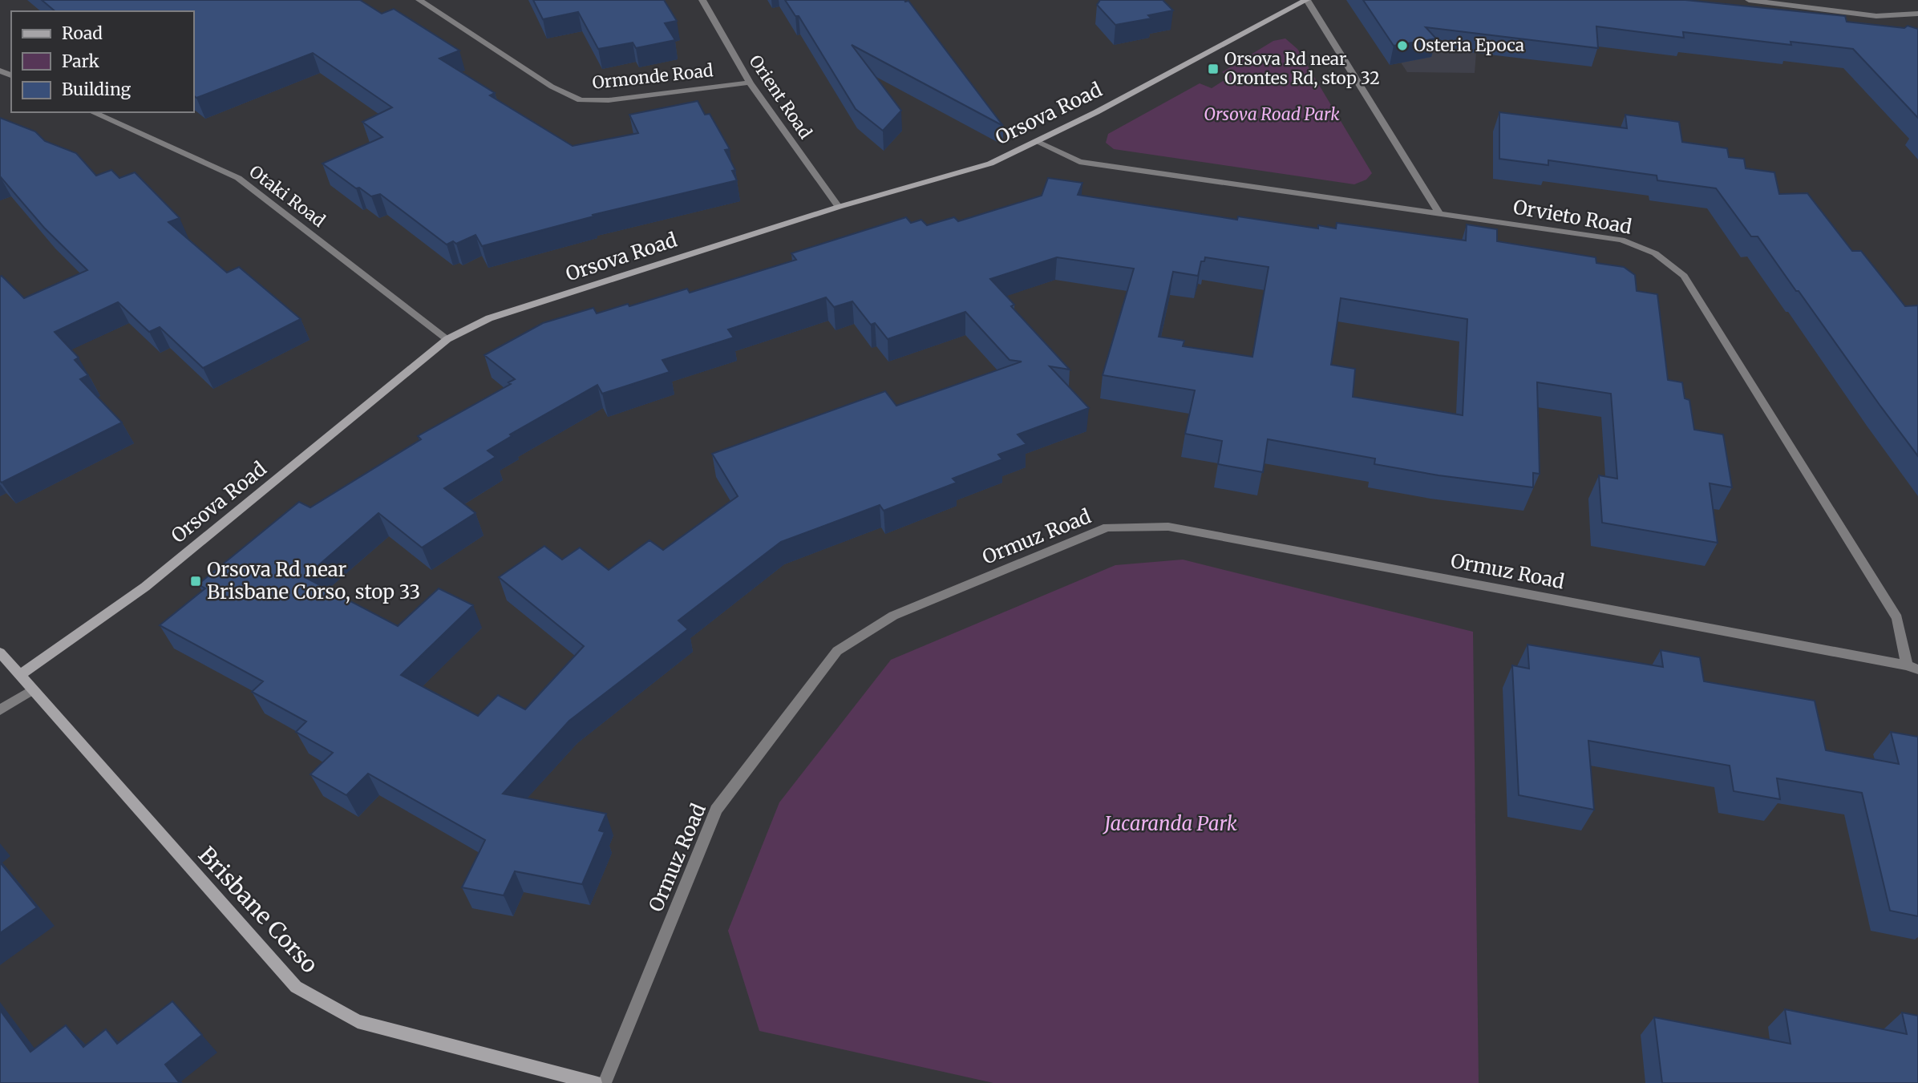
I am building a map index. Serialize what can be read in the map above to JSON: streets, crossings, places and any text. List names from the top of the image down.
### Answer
{
  "streets": {
    "street": [
      "Ormonde Road",
      "Orient Road",
      "Orsova Road",
      "Otaki Road",
      "Orvieto Road",
      "Ormuz Road",
      "Brisbane Corso"
    ]
  },
  "crossings": [
    ["Ormonde Road", "Orient Road"],
    ["Orient Road", "Orsova Road"],
    ["Orsova Road", "Otaki Road"],
    ["Orsova Road", "Orvieto Road"],
    ["Orsova Road", "Brisbane Corso"],
    ["Orvieto Road", "Ormuz Road"]
  ],
  "parks": ["Orsova Road Park", "Jacaranda Park"],
  "places": {
    "other": ["Osteria Epoca"],
    "transit": ["Orsova Rd near Orontes Rd, stop 32", "Orsova Rd near Brisbane Corso, stop 33"]
  },
  "legend": ["Road", "Park", "Building"]
}
